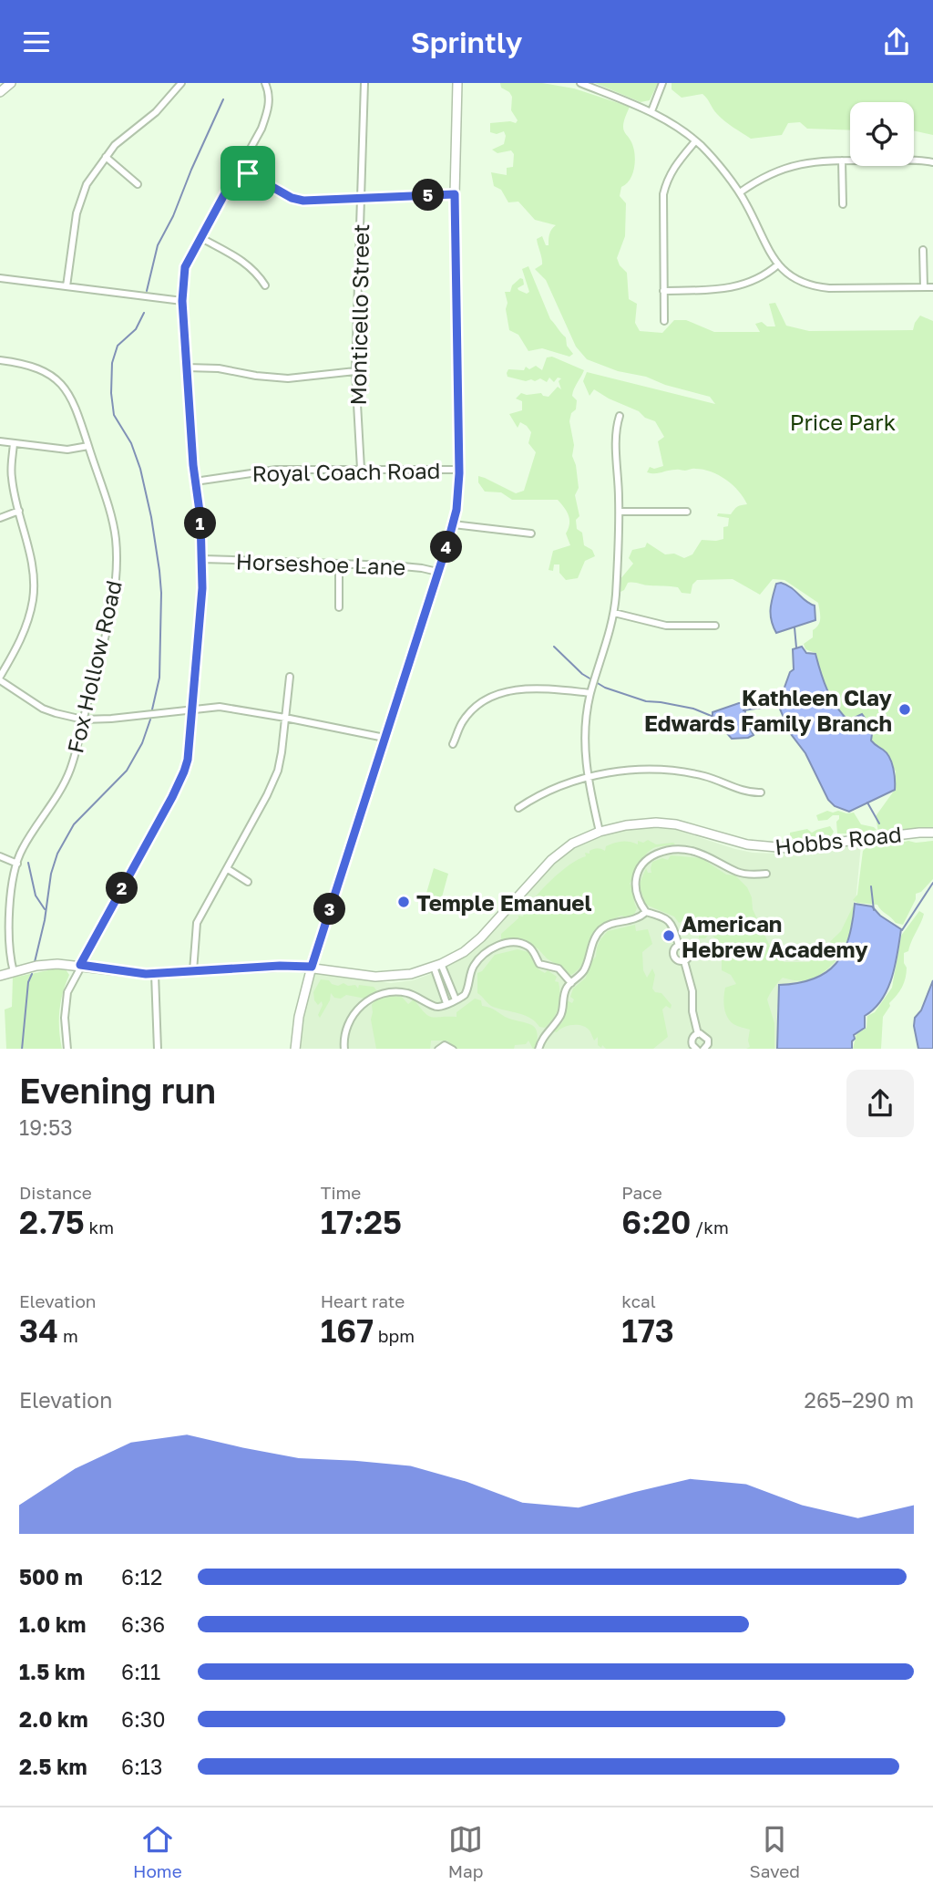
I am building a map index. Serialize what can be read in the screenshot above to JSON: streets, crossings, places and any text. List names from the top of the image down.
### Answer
{
  "streets": {
    "street": [
      "Monticello Street",
      "Royal Coach Road",
      "Horseshoe Lane",
      "Fox Hollow Road",
      "Hobbs Road"
    ]
  },
  "crossings": [
    ["Monticello Street", "Royal Coach Road"],
    ["Fox Hollow Road", "Hobbs Road"]
  ],
  "parks": ["Price Park"],
  "places": ["Kathleen Clay Edwards Family Branch", "Temple Emanuel", "American Hebrew Academy"],
  "page": {
    "header": "Sprintly",
    "pins": [
      "5",
      "1",
      "4",
      "2",
      "3"
    ],
    "heading": ["Evening run", "19:53"],
    "stats": [
      ["Distance", "2.75 km"],
      ["Time", "17:25"],
      ["Pace", "6:20 /km"],
      ["Elevation", "34 m"],
      ["Heart rate", "167 bpm"],
      ["kcal", "173"]
    ],
    "chart": ["Elevation", "265–290 m"],
    "list": [
      {
        "name": "500 m",
        "note": "6:12"
      },
      {
        "name": "1.0 km",
        "note": "6:36"
      },
      {
        "name": "1.5 km",
        "note": "6:11"
      },
      {
        "name": "2.0 km",
        "note": "6:30"
      },
      {
        "name": "2.5 km",
        "note": "6:13"
      }
    ],
    "tabs": ["Home", "Map", "Saved"]
  }
}
